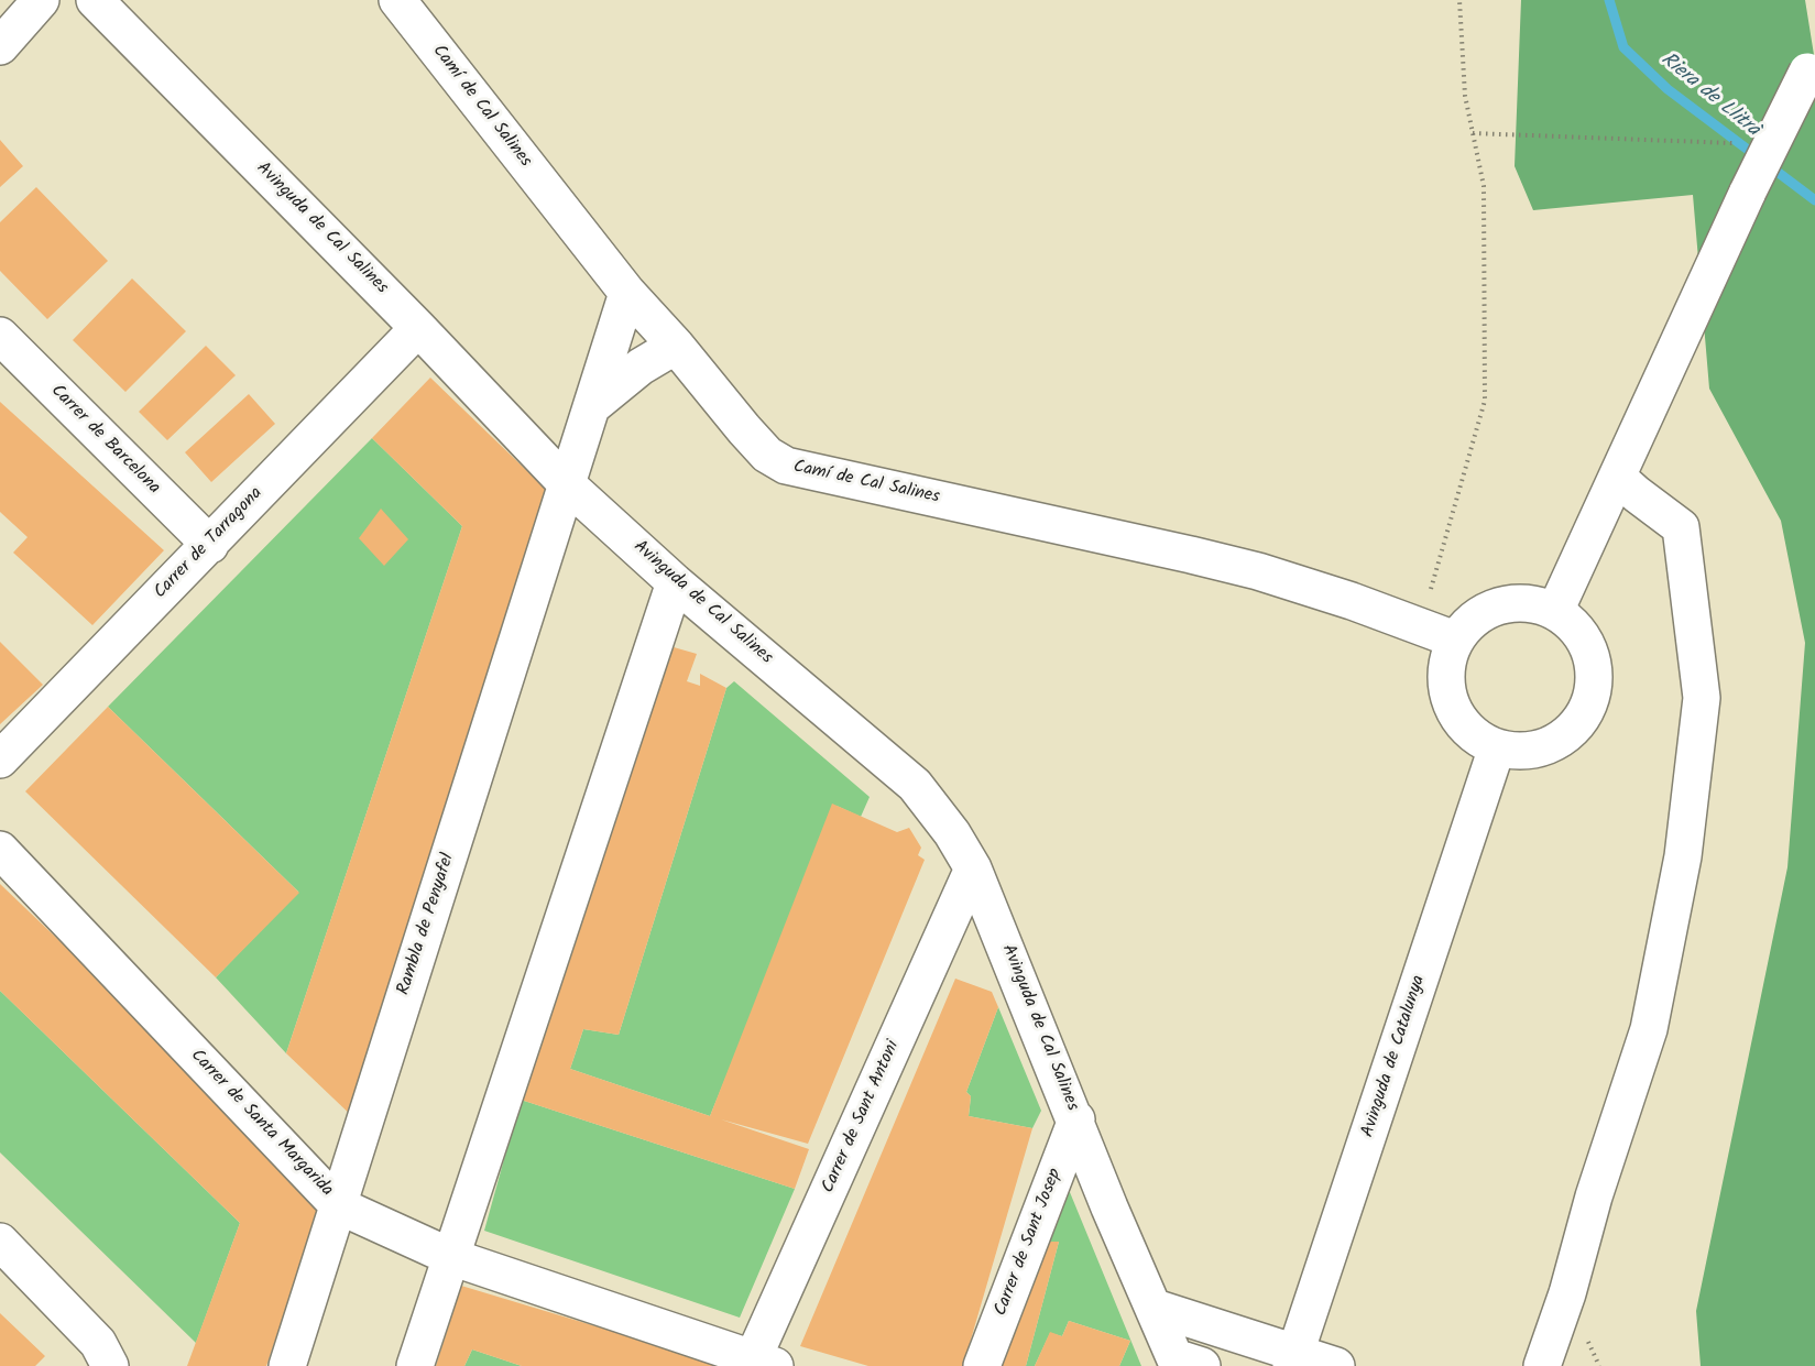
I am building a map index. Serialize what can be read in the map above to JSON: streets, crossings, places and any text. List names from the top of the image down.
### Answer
{
  "streets": {
    "street": [
      "Camí de Cal Salines",
      "Avinguda de Cal Salines",
      "Carrer de Barcelona",
      "Carrer de Tarragona",
      "Rambla de Penyafel",
      "Avinguda de Catalunya",
      "Carrer de Sant Antoni",
      "Carrer de Santa Margarida",
      "Carrer de Sant Josep"
    ]
  },
  "crossings": [
    ["Camí de Cal Salines", "Rambla de Penyafel"],
    ["Camí de Cal Salines", "Avinguda de Catalunya"],
    ["Avinguda de Cal Salines", "Carrer de Tarragona"],
    ["Avinguda de Cal Salines", "Rambla de Penyafel"],
    ["Avinguda de Cal Salines", "Carrer de Sant Antoni"],
    ["Avinguda de Cal Salines", "Carrer de Sant Josep"],
    ["Carrer de Barcelona", "Carrer de Tarragona"],
    ["Rambla de Penyafel", "Carrer de Santa Margarida"],
    ["Carrer de Sant Antoni", "Carrer de Santa Margarida"]
  ],
  "water": ["Riera de Llitrà"]
}
